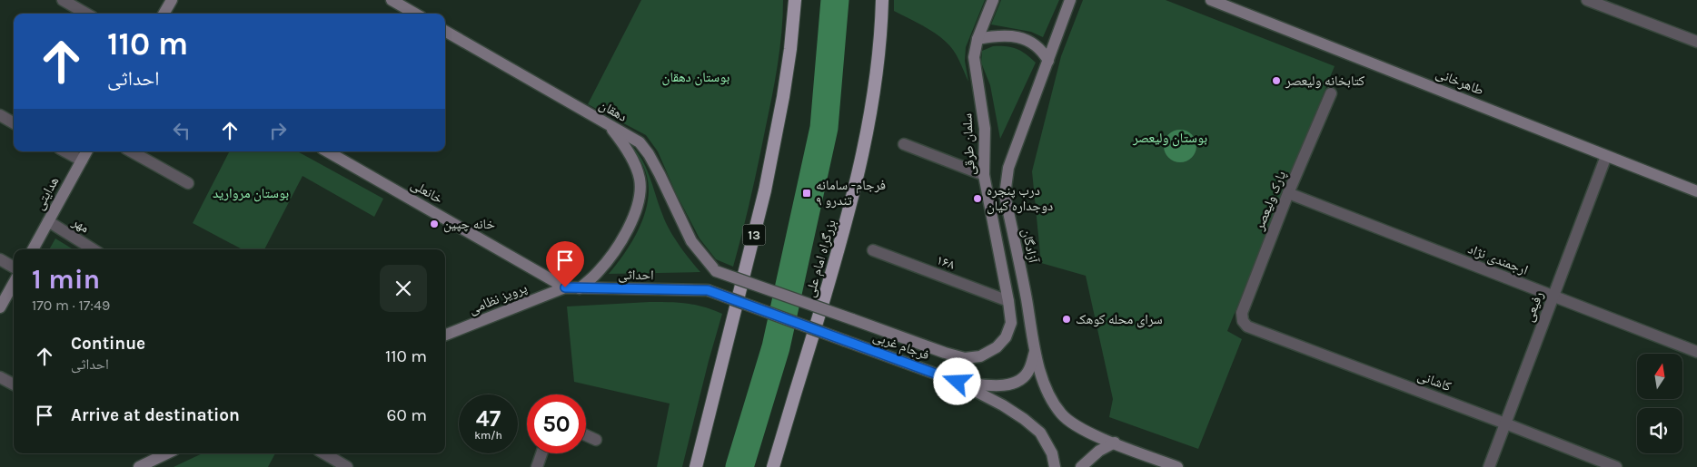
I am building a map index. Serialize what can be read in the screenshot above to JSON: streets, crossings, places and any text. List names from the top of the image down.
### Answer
{
  "streets": {
    "highway": ["13", "بزرگراه امام علی"],
    "main road": [
      "طاهرخانی",
      "دهقان",
      "سلمان طرقی",
      "خانعلی",
      "هدایتی",
      "آزادگان",
      "احداثی",
      "پرویز نظامی",
      "فرجام غربی"
    ],
    "street": [
      "پارک ولیعصر",
      "مهر",
      "ارجمندی نژاد",
      "۱۶۸",
      "رفیعی",
      "کاشانی"
    ]
  },
  "crossings": [
    ["طاهرخانی", "رفیعی"],
    ["دهقان", "فرجام غربی"],
    ["سلمان طرقی", "۱۶۸"],
    ["سلمان طرقی", "فرجام غربی"],
    ["خانعلی", "احداثی"],
    ["خانعلی", "پرویز نظامی"],
    ["هدایتی", "مهر"],
    ["پارک ولیعصر", "ارجمندی نژاد"],
    ["پارک ولیعصر", "کاشانی"],
    ["ارجمندی نژاد", "رفیعی"],
    ["احداثی", "پرویز نظامی"],
    ["احداثی", "فرجام غربی"],
    ["رفیعی", "کاشانی"]
  ],
  "parks": ["بوستان دهقان", "بوستان ولیعصر", "بوستان مروارید"],
  "places": {
    "other": [
      "کتابخانه ولیعصر",
      "درب پنجره دوجداره کیان",
      "خانه چپین",
      "سرای محله کوهک"
    ],
    "transit": ["فرجام- سامانه ۹ تندرو"]
  },
  "north": "top",
  "page": {
    "turn": ["110 m", "احداثی"],
    "heading": ["1 min", "170 m · 17:49"],
    "list": [
      {
        "name": "Continue",
        "note": "احداثی",
        "value": "110 m"
      },
      {
        "name": "Arrive at destination",
        "value": "60 m"
      }
    ],
    "speed": "47 km/h",
    "limit": "50"
  }
}
